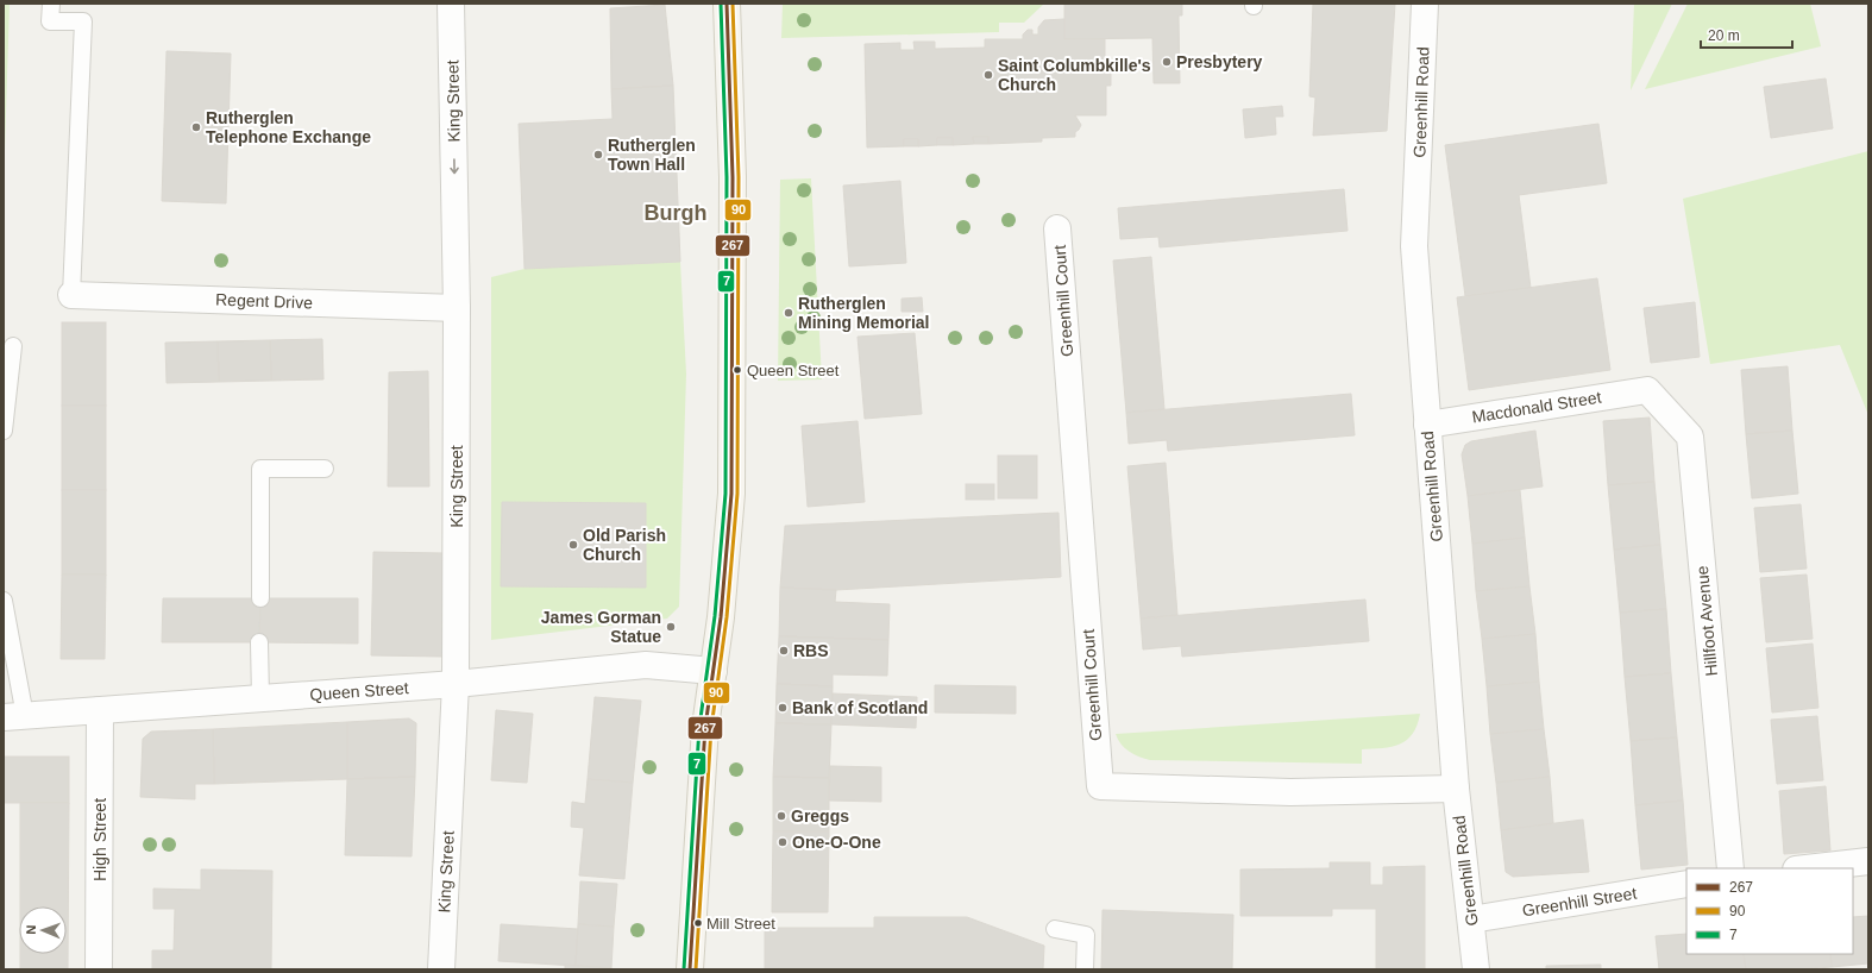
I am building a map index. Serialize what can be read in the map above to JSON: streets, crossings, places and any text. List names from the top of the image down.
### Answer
{
  "streets": {
    "street": [
      "King Street",
      "Greenhill Road",
      "Regent Drive",
      "Greenhill Court",
      "Macdonald Street",
      "Hillfoot Avenue",
      "Queen Street",
      "High Street",
      "Greenhill Street"
    ]
  },
  "crossings": [
    ["King Street", "Regent Drive"],
    ["King Street", "Queen Street"],
    ["Greenhill Road", "Greenhill Court"],
    ["Greenhill Road", "Macdonald Street"],
    ["Greenhill Road", "Greenhill Street"],
    ["Macdonald Street", "Hillfoot Avenue"],
    ["Queen Street", "High Street"]
  ],
  "districts": ["Burgh"],
  "places": [
    "Presbytery",
    "Saint Columbkille's Church",
    "Rutherglen Telephone Exchange",
    "Rutherglen Town Hall",
    "Rutherglen Mining Memorial",
    "Queen Street",
    "Old Parish Church",
    "James Gorman Statue",
    "RBS",
    "Bank of Scotland",
    "Greggs",
    "One-O-One",
    "Mill Street"
  ],
  "lines": ["transit line 267", "transit line 90", "transit line 7"],
  "legend": ["267", "90", "7"],
  "scale_bar": "20 m",
  "north": "left"
}
